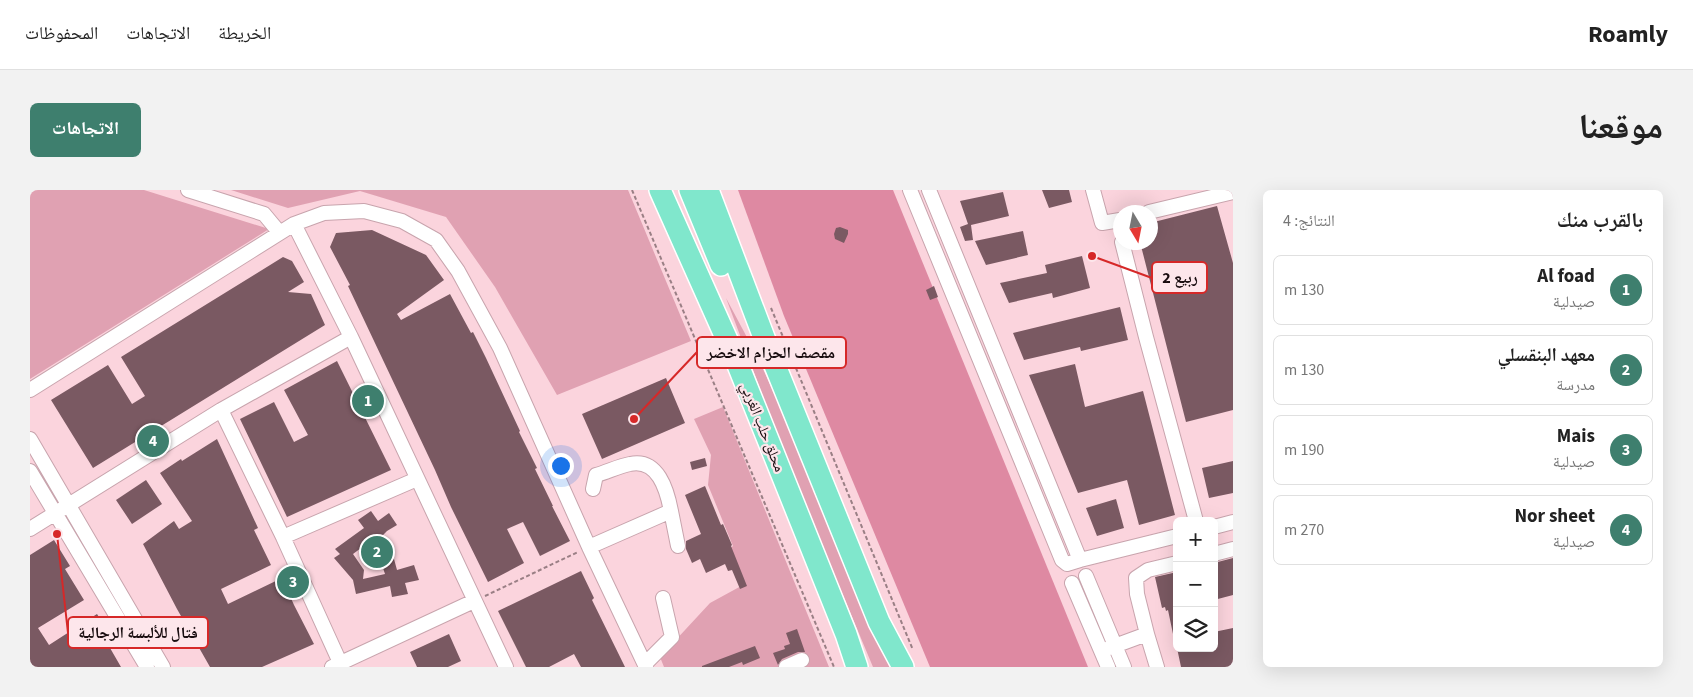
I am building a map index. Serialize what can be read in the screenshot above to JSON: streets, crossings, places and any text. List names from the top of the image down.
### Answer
{
  "streets": {
    "highway": ["محلق حلب الغربي"]
  },
  "places": ["ربيع 2", "مقصف الحزام الاخضر", "فتال للألبسة الرجالية"],
  "north": "bottom",
  "page": {
    "header": "Roamly",
    "nav": ["الخريطة", "الاتجاهات", "المحفوظات"],
    "title": "موقعنا",
    "buttons": "الاتجاهات",
    "heading": ["بالقرب منك", "النتائج: 4"],
    "list": [
      {
        "mark": "1",
        "name": "Al foad",
        "note": "صيدلية",
        "value": "130 m"
      },
      {
        "mark": "2",
        "name": "معهد البنقسلي",
        "note": "مدرسة",
        "value": "130 m"
      },
      {
        "mark": "3",
        "name": "Mais",
        "note": "صيدلية",
        "value": "190 m"
      },
      {
        "mark": "4",
        "name": "Nor sheet",
        "note": "صيدلية",
        "value": "270 m"
      }
    ],
    "pins": [
      "1",
      "4",
      "2",
      "3"
    ],
    "map_buttons": ["+", "−"]
  }
}
